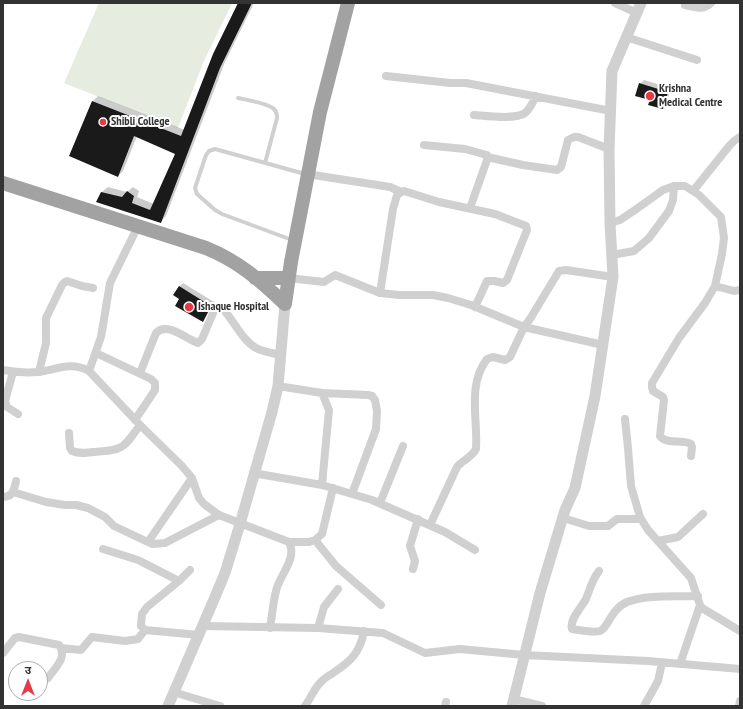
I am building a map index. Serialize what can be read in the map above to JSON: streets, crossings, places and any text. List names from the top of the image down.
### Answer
{
  "places": ["Krishna Medical Centre", "Shibli College", "Ishaque Hospital"],
  "north": "top"
}
